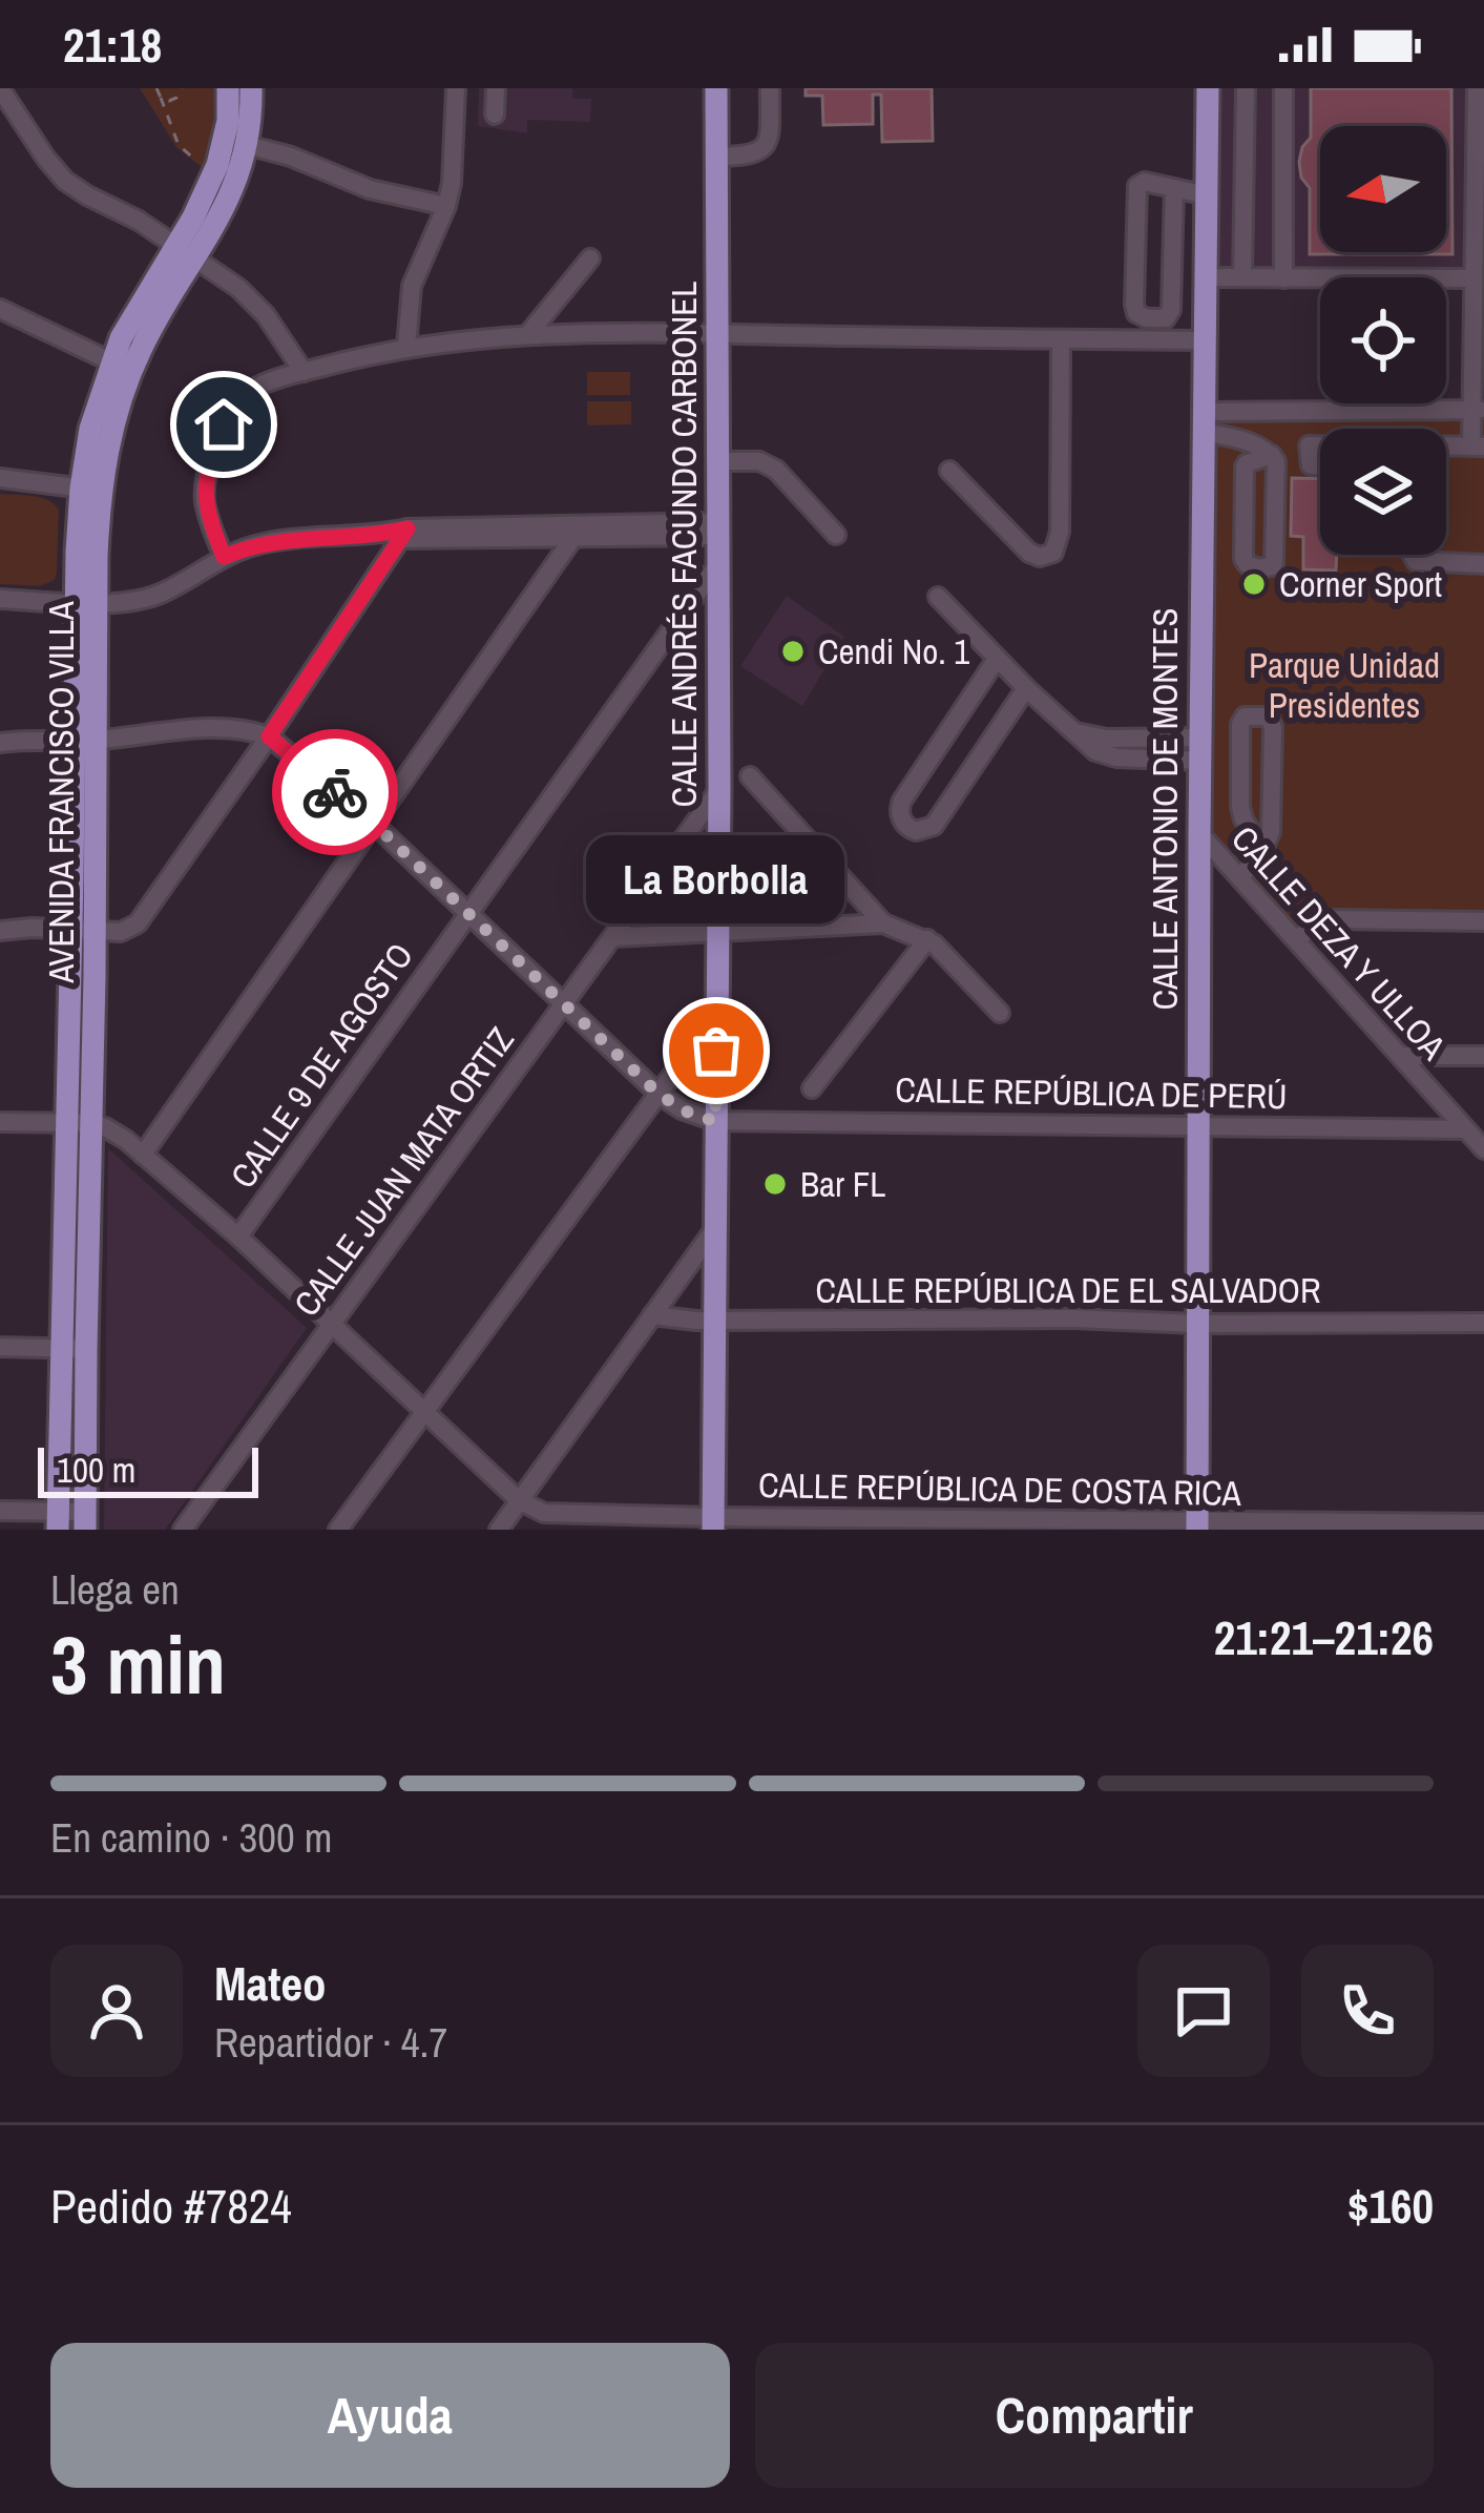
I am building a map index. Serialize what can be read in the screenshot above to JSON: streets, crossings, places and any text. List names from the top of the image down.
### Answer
{
  "streets": {
    "main road": ["CALLE ANDRÉS FACUNDO CARBONEL", "AVENIDA FRANCISCO VILLA", "CALLE ANTONIO DE MONTES"],
    "street": [
      "CALLE DEZA Y ULLOA",
      "CALLE 9 DE AGOSTO",
      "CALLE REPÚBLICA DE PERÚ",
      "CALLE JUAN MATA ORTIZ",
      "CALLE REPÚBLICA DE EL SALVADOR",
      "CALLE REPÚBLICA DE COSTA RICA"
    ]
  },
  "crossings": [
    ["CALLE ANDRÉS FACUNDO CARBONEL", "CALLE 9 DE AGOSTO"],
    ["CALLE ANDRÉS FACUNDO CARBONEL", "CALLE REPÚBLICA DE PERÚ"],
    ["CALLE ANDRÉS FACUNDO CARBONEL", "CALLE JUAN MATA ORTIZ"],
    ["CALLE ANDRÉS FACUNDO CARBONEL", "CALLE REPÚBLICA DE EL SALVADOR"],
    ["CALLE ANDRÉS FACUNDO CARBONEL", "CALLE REPÚBLICA DE COSTA RICA"],
    ["CALLE ANTONIO DE MONTES", "CALLE DEZA Y ULLOA"],
    ["CALLE ANTONIO DE MONTES", "CALLE REPÚBLICA DE PERÚ"],
    ["CALLE ANTONIO DE MONTES", "CALLE REPÚBLICA DE EL SALVADOR"],
    ["CALLE ANTONIO DE MONTES", "CALLE REPÚBLICA DE COSTA RICA"],
    ["CALLE DEZA Y ULLOA", "CALLE REPÚBLICA DE PERÚ"]
  ],
  "parks": ["Parque Unidad Presidentes"],
  "places": [
    "Corner Sport",
    "Cendi No. 1",
    "La Borbolla",
    "Bar FL"
  ],
  "scale_bar": "100 m",
  "north": "left",
  "page": {
    "status": "21:18",
    "bubble": "La Borbolla",
    "scale": "100 m",
    "heading": ["3 min", "Llega en", "21:21–21:26"],
    "panel": [
      "Mateo",
      "Repartidor · 4.7",
      "Pedido #7824",
      "$160"
    ],
    "bar": "En camino · 300 m",
    "buttons": ["Ayuda", "Compartir"]
  }
}
